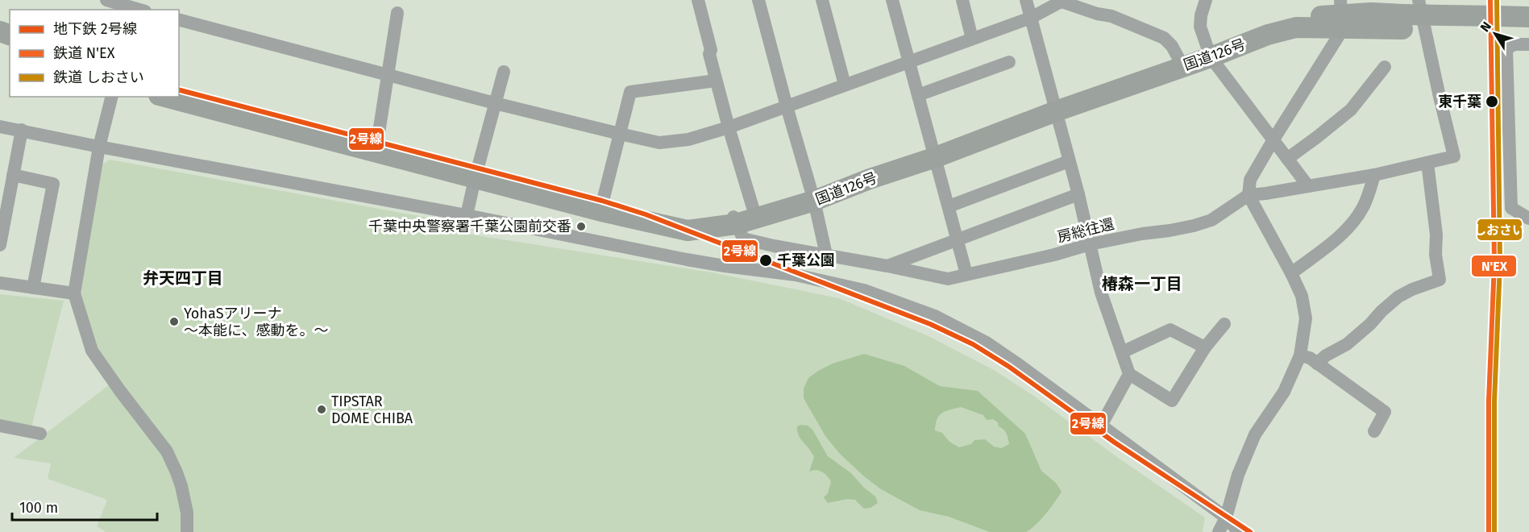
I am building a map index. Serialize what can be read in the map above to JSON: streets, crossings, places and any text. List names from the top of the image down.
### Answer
{
  "streets": {
    "highway": ["国道126号"],
    "street": ["房総往還"]
  },
  "crossings": [
    ["国道126号", "房総往還"]
  ],
  "districts": ["弁天四丁目", "椿森一丁目"],
  "places": [
    "東千葉",
    "千葉中央警察署千葉公園前交番",
    "千葉公園",
    "YohaSアリーナ ～本能に、感動を。～",
    "TIPSTAR DOME CHIBA"
  ],
  "lines": ["rail line N'EX", "rail line しおさい", "metro line 2号線"],
  "legend": ["地下鉄 2号線", "鉄道 N'EX", "鉄道 しおさい"],
  "scale_bar": "100 m",
  "north": "top left"
}
